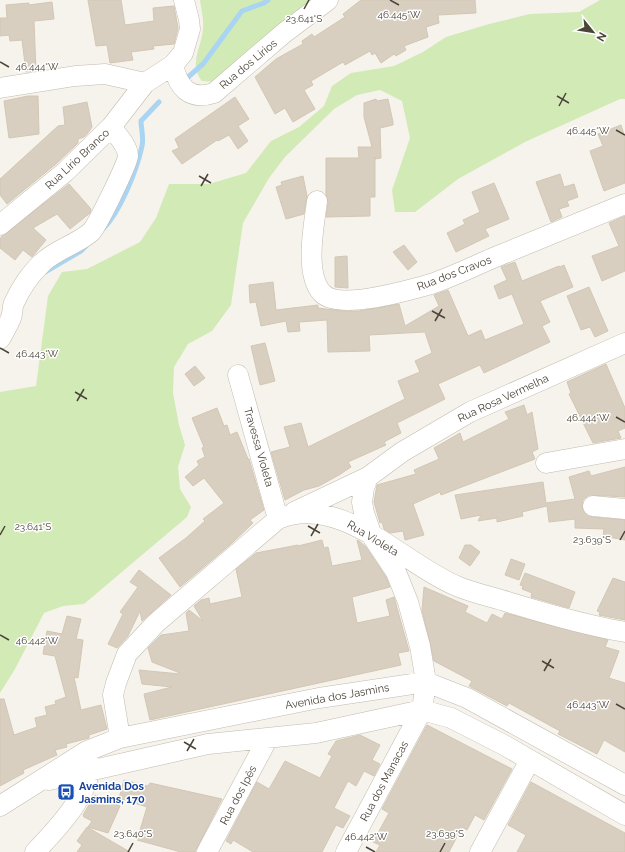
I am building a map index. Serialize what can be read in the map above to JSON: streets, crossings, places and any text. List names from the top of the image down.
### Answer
{
  "streets": {
    "street": [
      "Rua dos Lirios",
      "Rua Lírio Branco",
      "Rua dos Cravos",
      "Rua Rosa Vermelha",
      "Travessa Violeta",
      "Rua Violeta",
      "Avenida dos Jasmins",
      "Rua dos Manacas",
      "Rua dos Ipês"
    ]
  },
  "crossings": [
    ["Rua dos Lirios", "Rua Lírio Branco"],
    ["Rua Rosa Vermelha", "Travessa Violeta"],
    ["Rua Rosa Vermelha", "Rua Violeta"],
    ["Travessa Violeta", "Rua Violeta"],
    ["Avenida dos Jasmins", "Rua dos Manacas"],
    ["Avenida dos Jasmins", "Rua dos Ipês"]
  ],
  "places": {
    "bus stop": ["Avenida Dos Jasmins, 170"]
  },
  "north": "bottom right",
  "coordinates": [
    "46.445°W",
    "23.641°S",
    "46.444°W",
    "46.443°W",
    "23.639°S",
    "46.442°W",
    "23.640°S"
  ]
}
